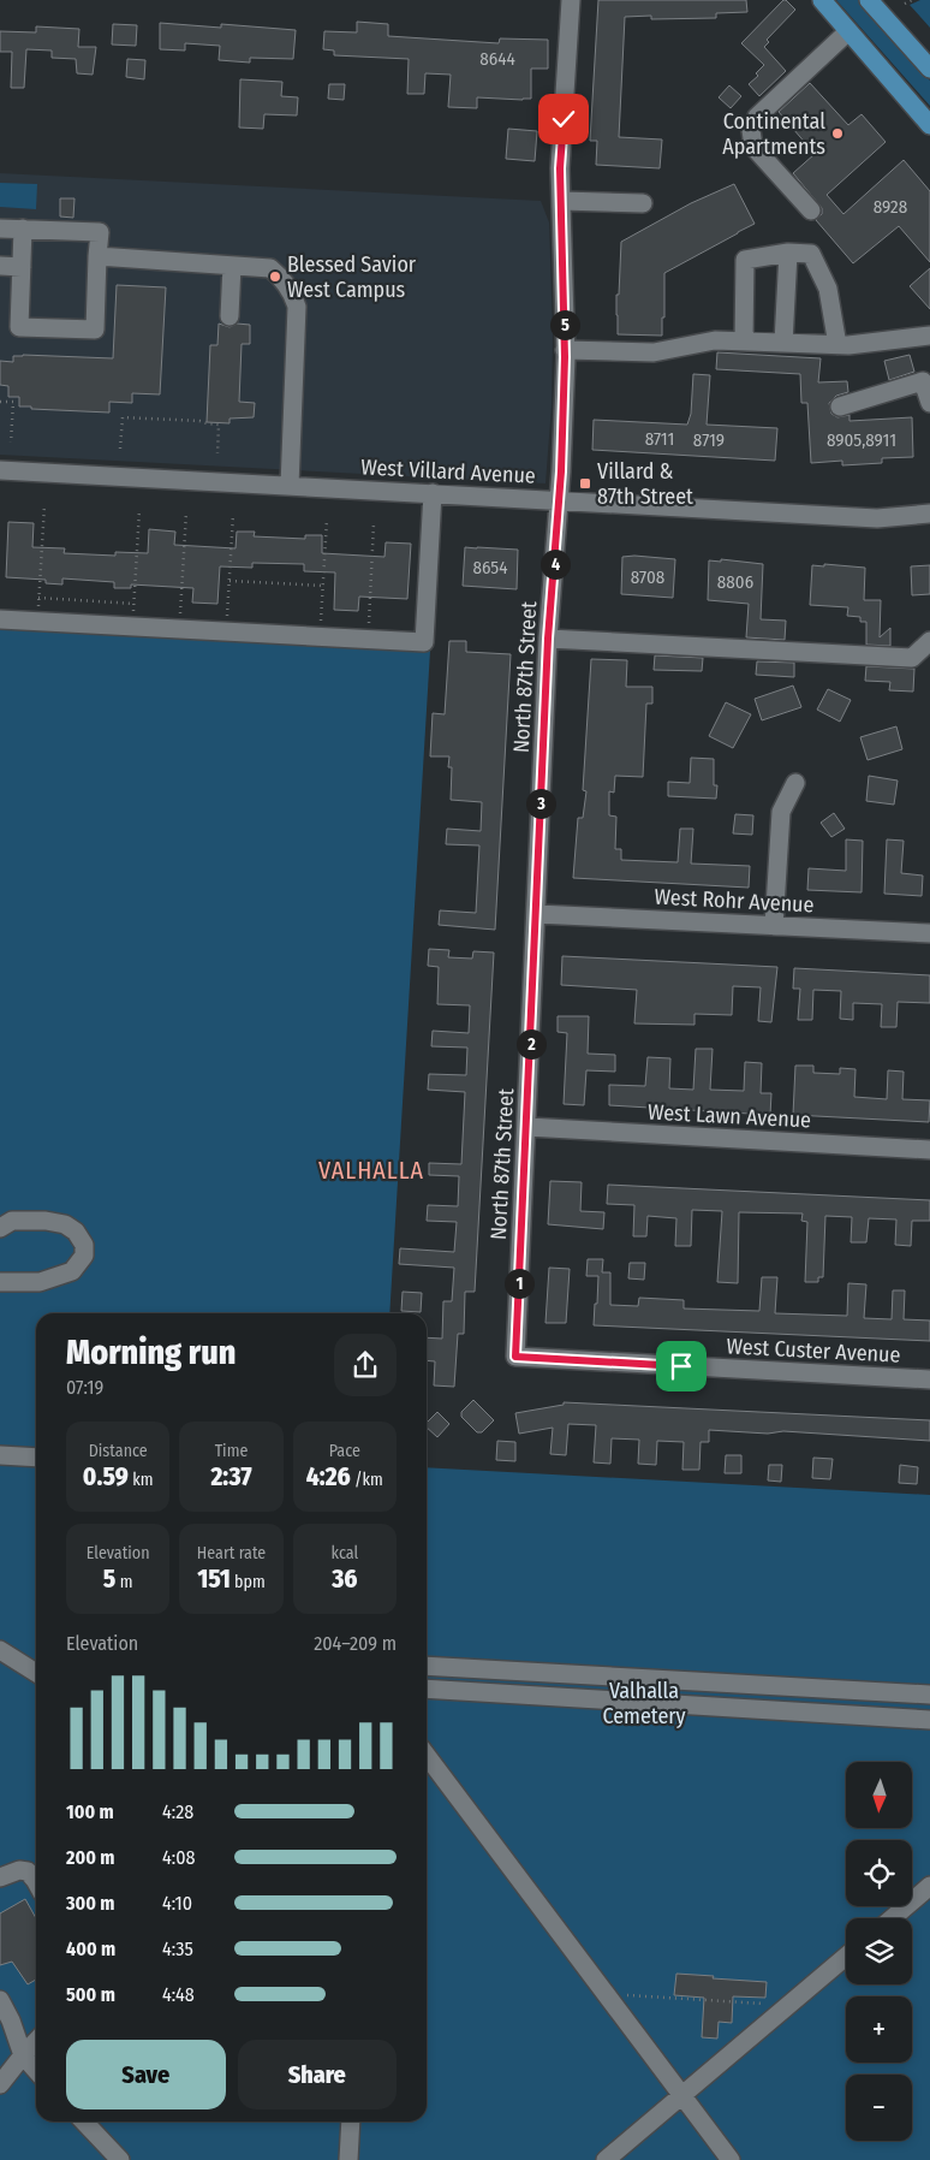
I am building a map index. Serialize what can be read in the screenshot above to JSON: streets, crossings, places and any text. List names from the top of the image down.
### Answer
{
  "streets": {
    "street": [
      "West Villard Avenue",
      "North 87th Street",
      "West Rohr Avenue",
      "West Lawn Avenue",
      "West Custer Avenue"
    ]
  },
  "crossings": [
    ["West Villard Avenue", "North 87th Street"],
    ["North 87th Street", "West Rohr Avenue"],
    ["North 87th Street", "West Lawn Avenue"],
    ["North 87th Street", "West Custer Avenue"]
  ],
  "districts": ["VALHALLA"],
  "parks": ["Valhalla Cemetery"],
  "places": {
    "other": ["Continental Apartments", "Blessed Savior West Campus"],
    "transit": ["Villard & 87th Street"]
  },
  "house_numbers": [
    "8644",
    "8928",
    "8711",
    "8719",
    "8905,8911",
    "8654",
    "8708",
    "8806"
  ],
  "north": "bottom",
  "page": {
    "pins": [
      "5",
      "4",
      "3",
      "2",
      "1"
    ],
    "heading": ["Morning run", "07:19"],
    "stats": [
      ["Distance", "0.59 km"],
      ["Time", "2:37"],
      ["Pace", "4:26 /km"],
      ["Elevation", "5 m"],
      ["Heart rate", "151 bpm"],
      ["kcal", "36"]
    ],
    "chart": ["Elevation", "204–209 m"],
    "map_buttons": ["+", "−"],
    "list": [
      {
        "name": "100 m",
        "note": "4:28"
      },
      {
        "name": "200 m",
        "note": "4:08"
      },
      {
        "name": "300 m",
        "note": "4:10"
      },
      {
        "name": "400 m",
        "note": "4:35"
      },
      {
        "name": "500 m",
        "note": "4:48"
      }
    ],
    "buttons": ["Save", "Share"]
  }
}
